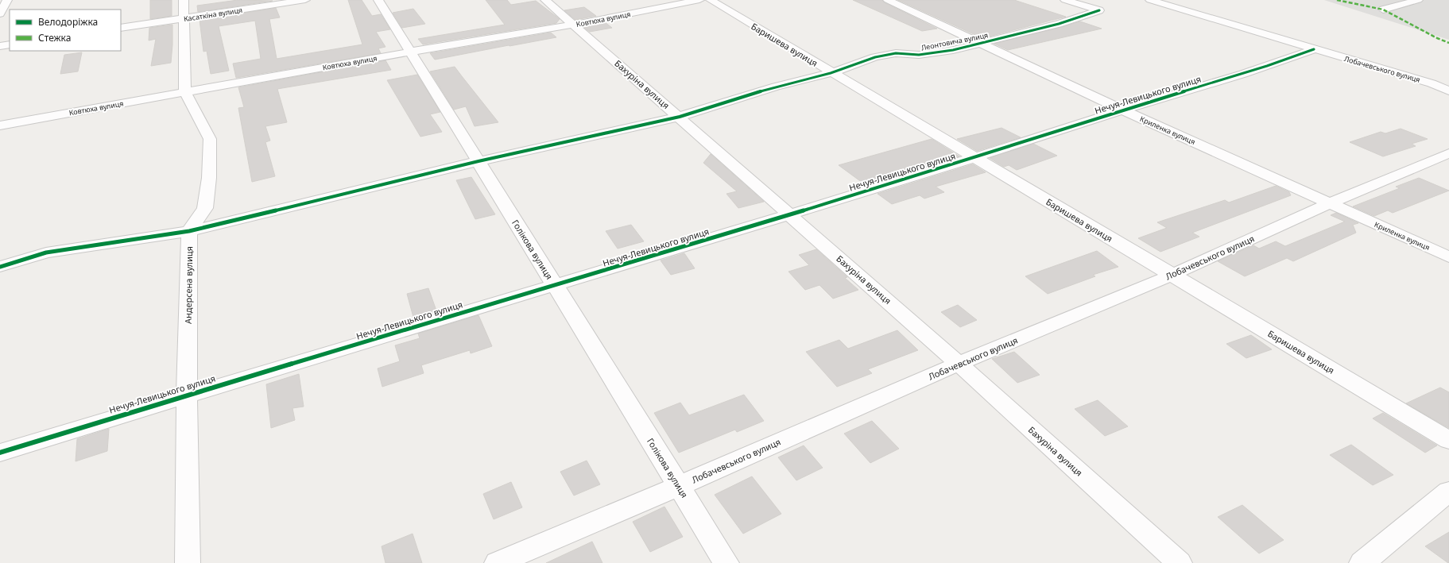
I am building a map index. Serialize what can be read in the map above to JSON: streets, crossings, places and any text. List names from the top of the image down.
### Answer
{
  "streets": {
    "street": [
      "Касаткіна вулиця",
      "Ковтюха вулиця",
      "Леонтовича вулиця",
      "Баришева вулиця",
      "Лобачевського вулиця",
      "Бахуріна вулиця",
      "Нечуя-Левицького вулиця",
      "Криленка вулиця",
      "Голікова вулиця",
      "Андерсена вулиця"
    ]
  },
  "crossings": [
    ["Ковтюха вулиця", "Бахуріна вулиця"],
    ["Ковтюха вулиця", "Голікова вулиця"],
    ["Леонтовича вулиця", "Баришева вулиця"],
    ["Леонтовича вулиця", "Бахуріна вулиця"],
    ["Леонтовича вулиця", "Криленка вулиця"],
    ["Леонтовича вулиця", "Голікова вулиця"],
    ["Леонтовича вулиця", "Андерсена вулиця"],
    ["Баришева вулиця", "Лобачевського вулиця"],
    ["Баришева вулиця", "Нечуя-Левицького вулиця"],
    ["Лобачевського вулиця", "Бахуріна вулиця"],
    ["Лобачевського вулиця", "Нечуя-Левицького вулиця"],
    ["Лобачевського вулиця", "Криленка вулиця"],
    ["Лобачевського вулиця", "Голікова вулиця"],
    ["Бахуріна вулиця", "Нечуя-Левицького вулиця"],
    ["Нечуя-Левицького вулиця", "Криленка вулиця"],
    ["Нечуя-Левицького вулиця", "Голікова вулиця"],
    ["Нечуя-Левицького вулиця", "Андерсена вулиця"]
  ],
  "legend": ["Велодоріжка", "Стежка"]
}
